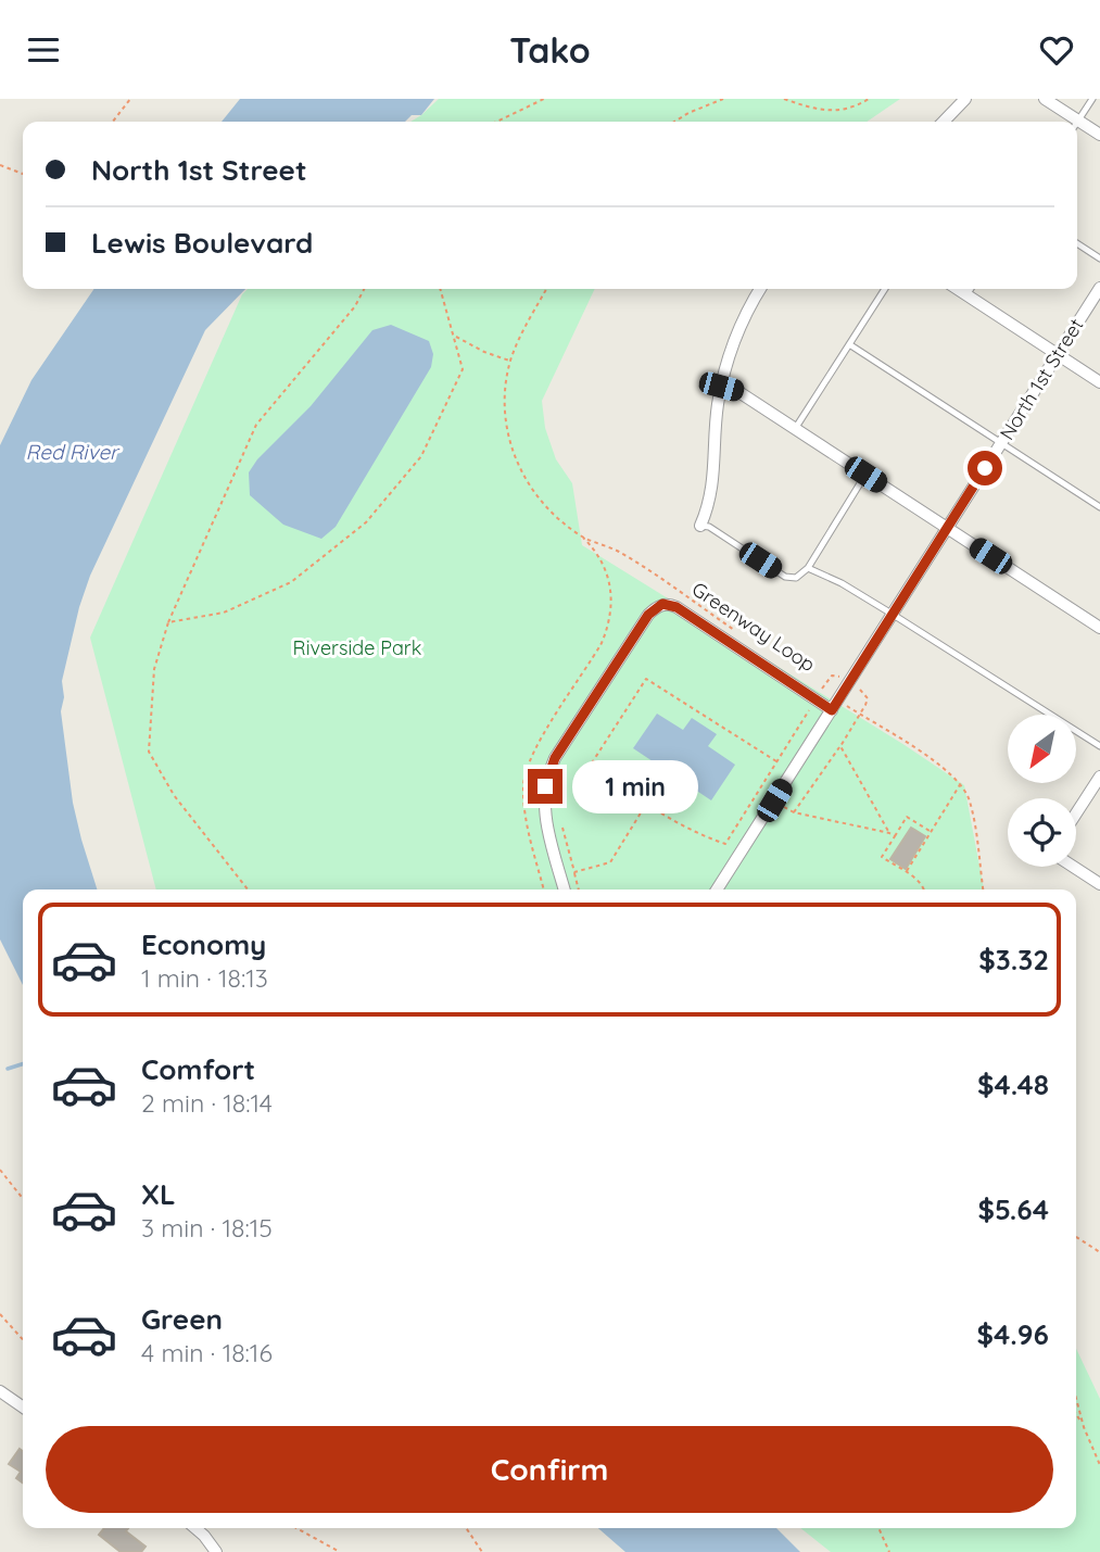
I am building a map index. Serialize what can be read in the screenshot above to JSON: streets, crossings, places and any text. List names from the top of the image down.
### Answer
{
  "streets": {
    "street": ["North 1st Street"],
    "path": ["Greenway Loop"]
  },
  "crossings": [
    ["North 1st Street", "Greenway Loop"]
  ],
  "water": ["Red River"],
  "parks": ["Riverside Park"],
  "north": "bottom left",
  "page": {
    "header": "Tako",
    "banner": ["North 1st Street", "Lewis Boulevard"],
    "bubble": "1 min",
    "list": [
      {
        "name": "Economy",
        "note": "1 min · 18:13",
        "value": "$3.32"
      },
      {
        "name": "Comfort",
        "note": "2 min · 18:14",
        "value": "$4.48"
      },
      {
        "name": "XL",
        "note": "3 min · 18:15",
        "value": "$5.64"
      },
      {
        "name": "Green",
        "note": "4 min · 18:16",
        "value": "$4.96"
      }
    ],
    "buttons": "Confirm"
  }
}
